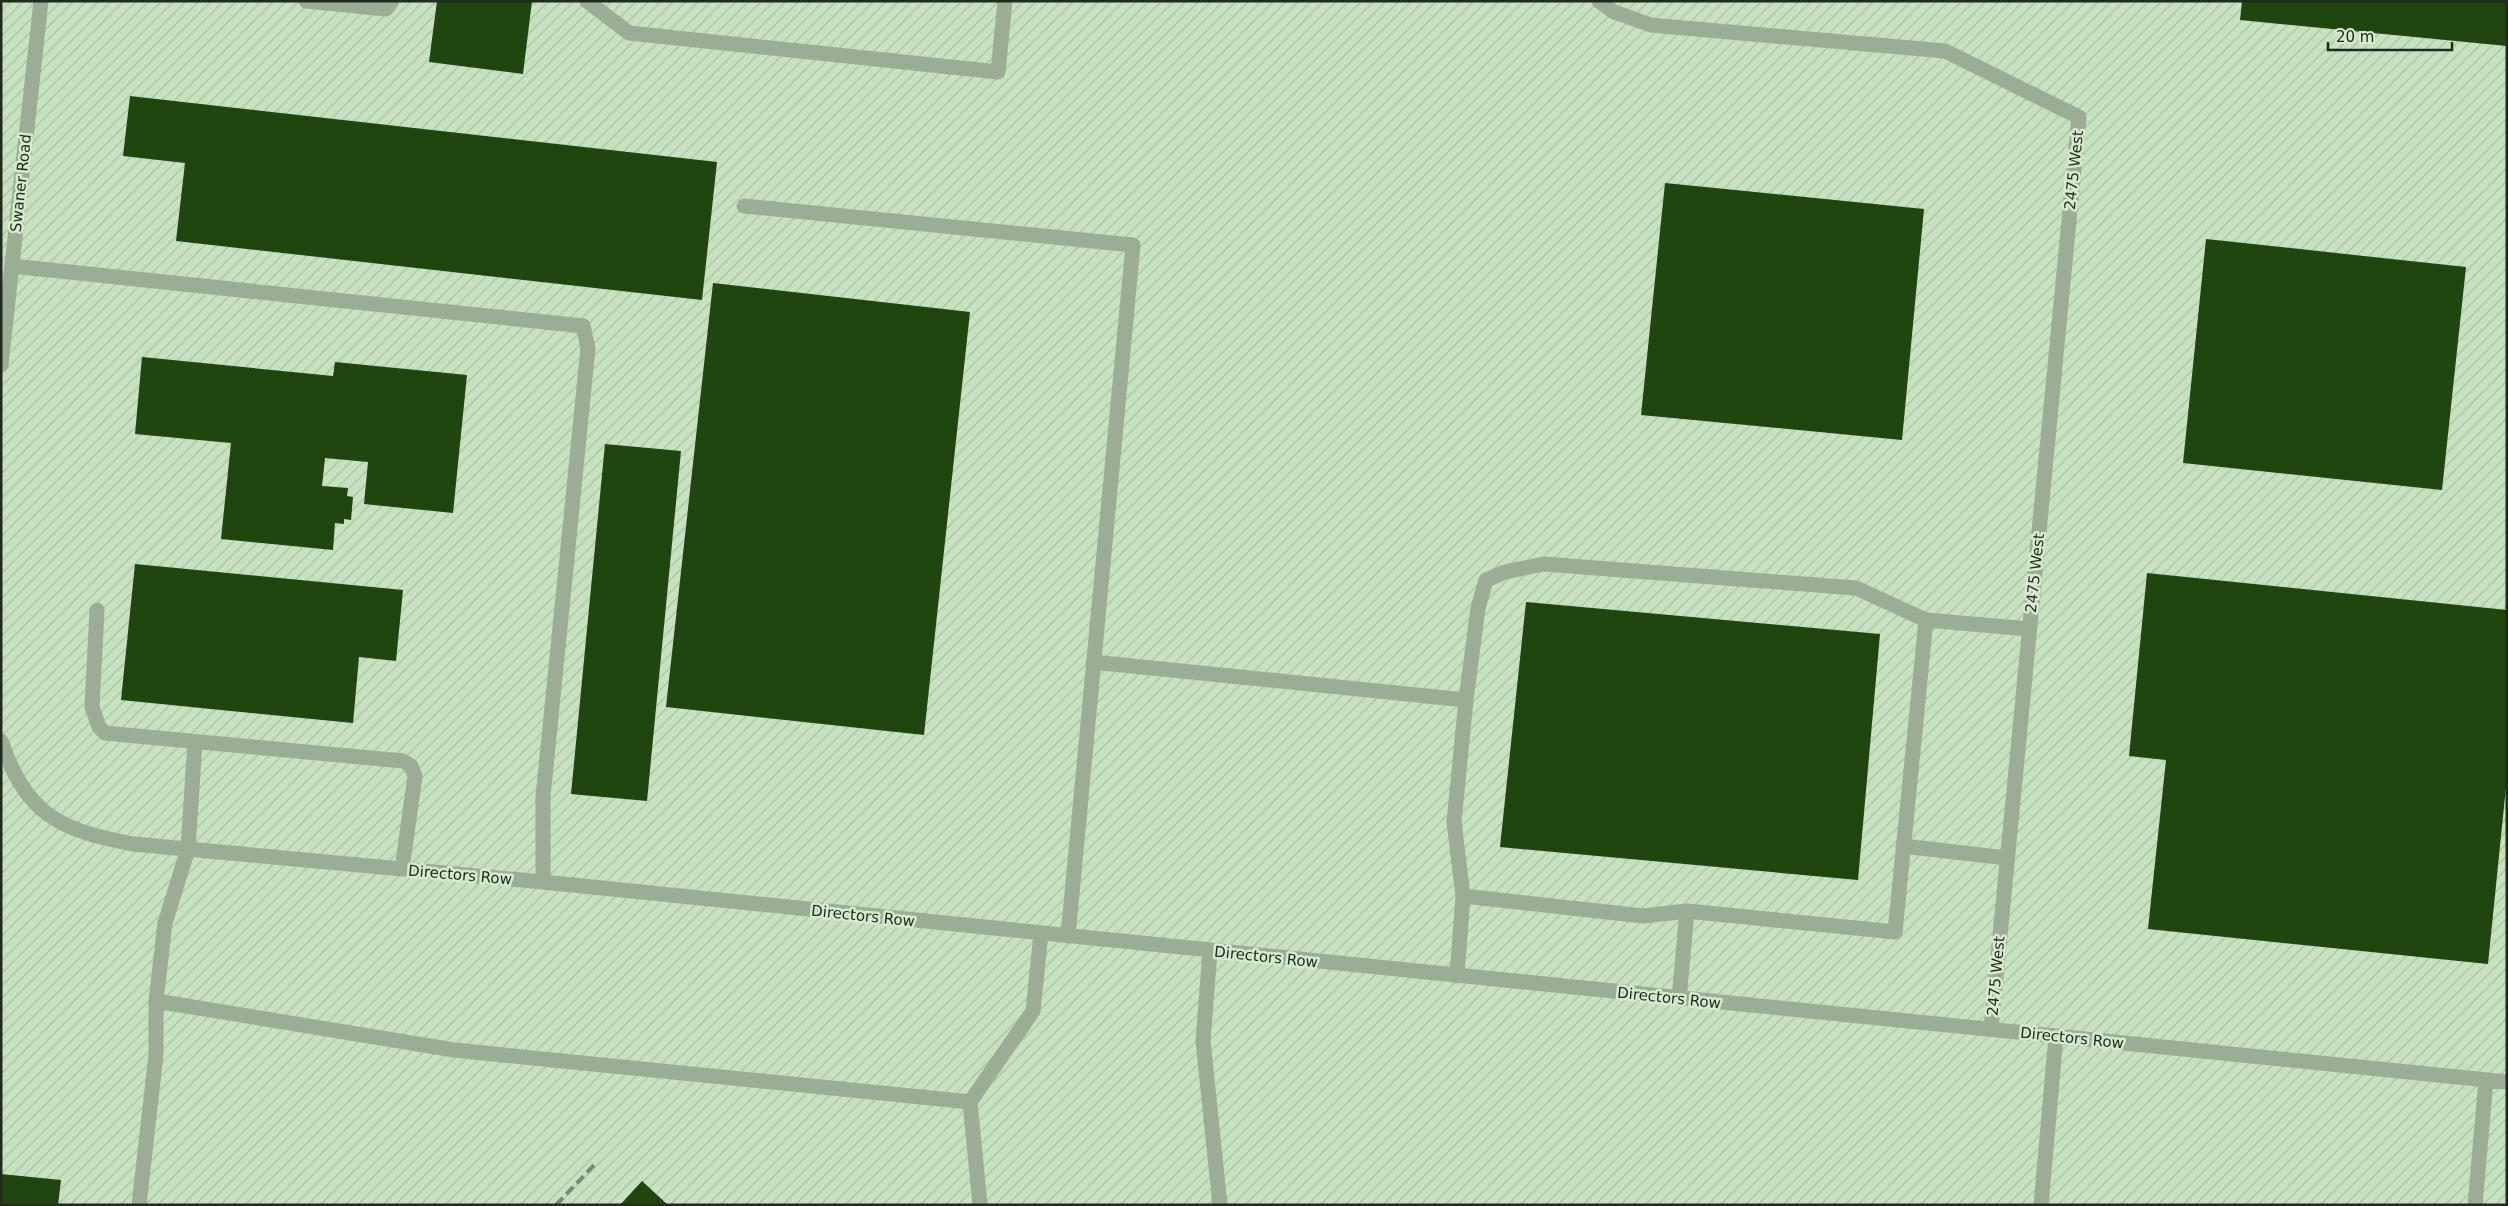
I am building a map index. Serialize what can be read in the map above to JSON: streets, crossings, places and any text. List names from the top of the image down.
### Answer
{
  "streets": {
    "street": ["2475 West", "Swaner Road", "Directors Row"]
  },
  "crossings": [
    ["2475 West", "Directors Row"]
  ],
  "scale_bar": "20 m"
}
